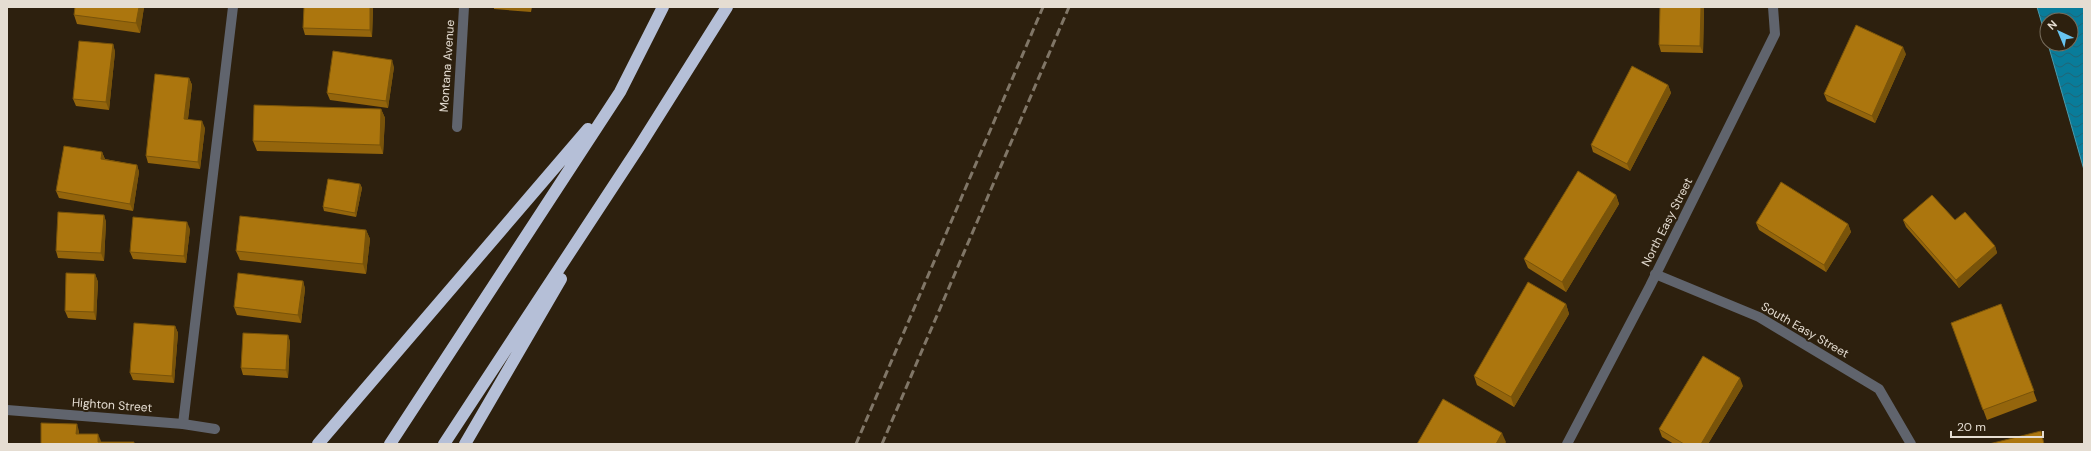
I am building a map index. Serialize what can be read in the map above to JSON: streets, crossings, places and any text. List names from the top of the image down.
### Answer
{
  "streets": {
    "street": [
      "Montana Avenue",
      "North Easy Street",
      "South Easy Street",
      "Highton Street"
    ]
  },
  "crossings": [
    ["North Easy Street", "South Easy Street"]
  ],
  "scale_bar": "20 m",
  "north": "top left"
}
